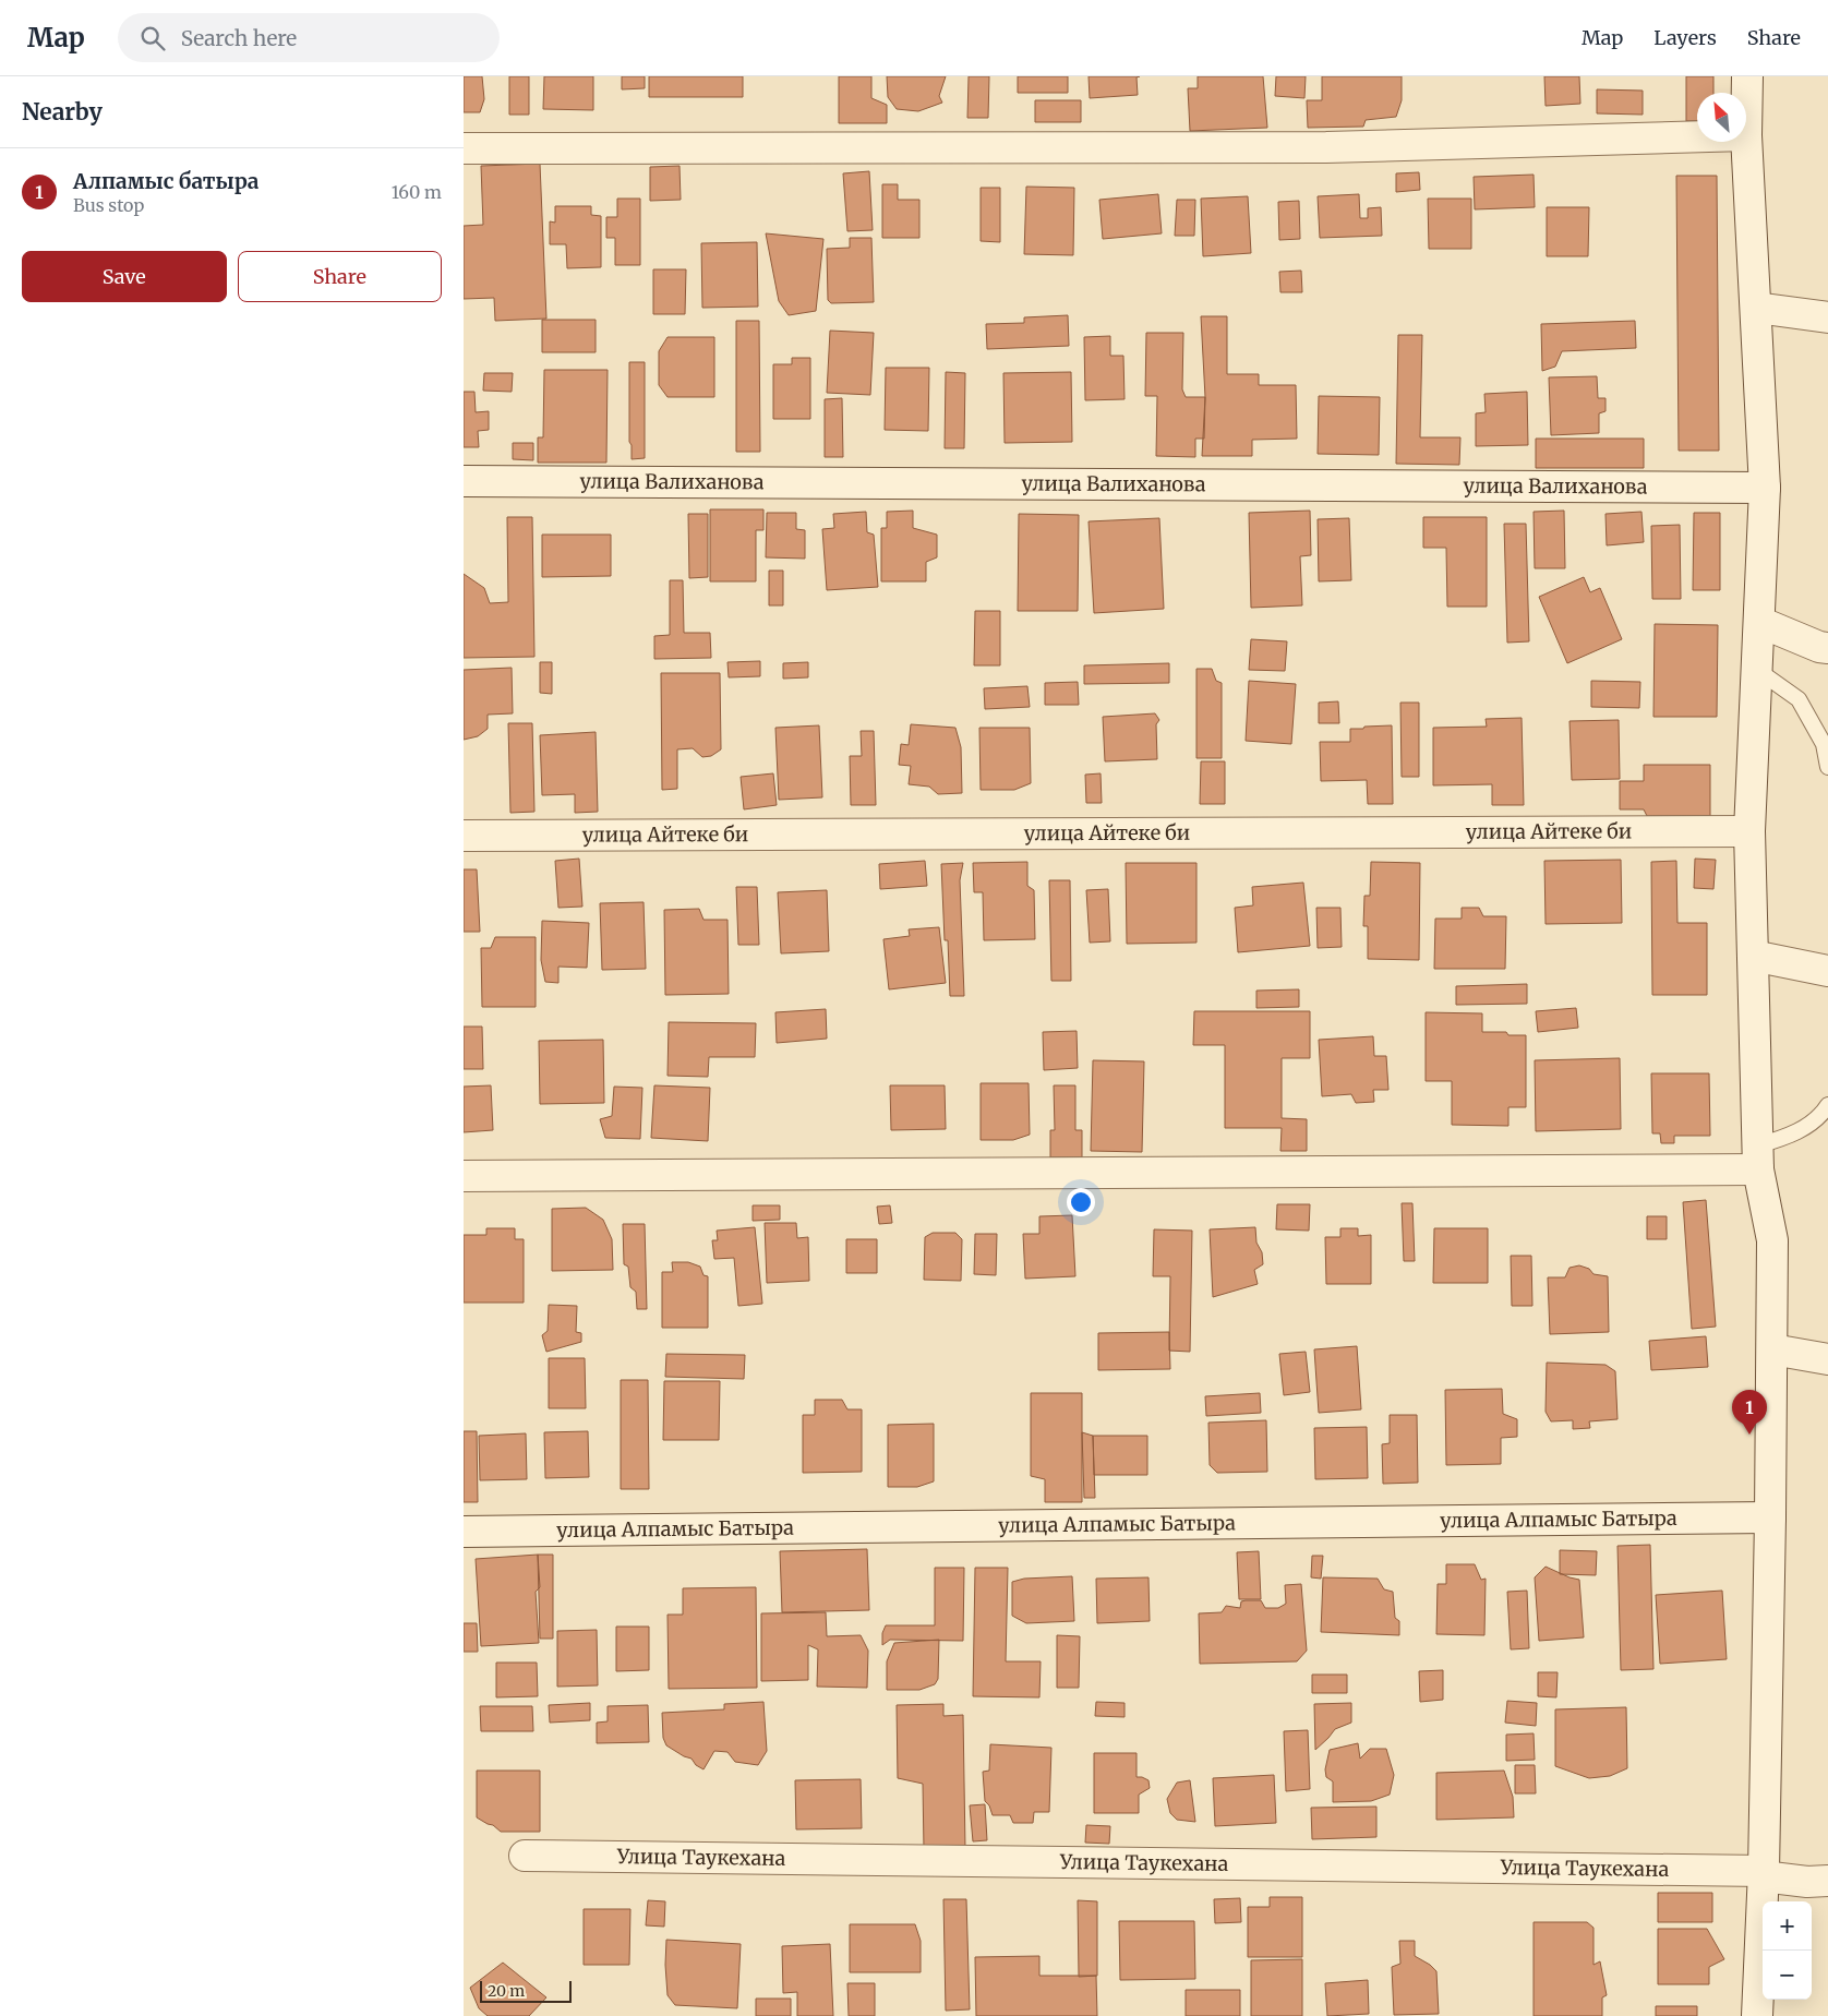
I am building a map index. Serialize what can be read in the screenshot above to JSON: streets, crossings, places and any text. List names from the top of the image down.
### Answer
{
  "streets": {
    "street": [
      "улица Валиханова",
      "улица Айтеке би",
      "улица Алпамыс Батыра",
      "Улица Таукехана"
    ]
  },
  "scale_bar": "20 m",
  "north": "top left",
  "page": {
    "header": "Map",
    "search": "Search here",
    "nav": ["Map", "Layers", "Share"],
    "heading": "Nearby",
    "list": [
      {
        "mark": "1",
        "name": "Алпамыс батыра",
        "note": "Bus stop",
        "value": "160 m"
      }
    ],
    "buttons": ["Save", "Share"],
    "pins": "1",
    "map_buttons": ["+", "−"],
    "scale": "20 m"
  }
}
